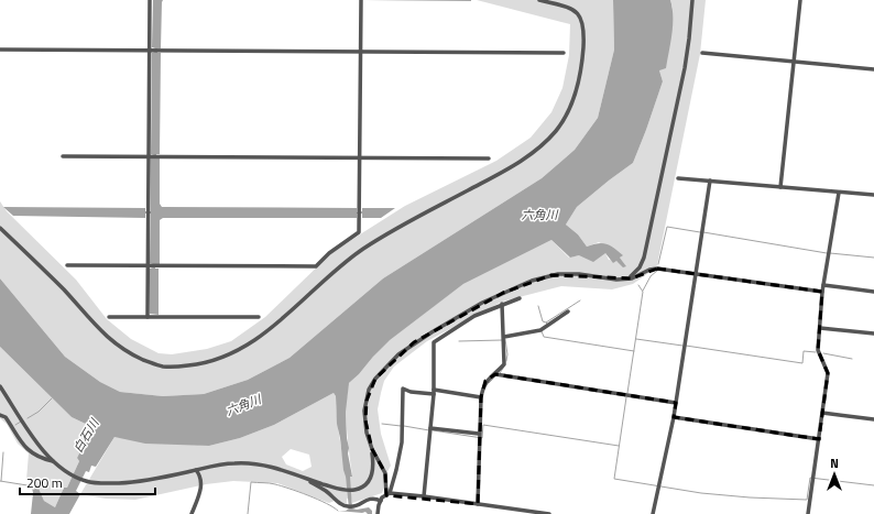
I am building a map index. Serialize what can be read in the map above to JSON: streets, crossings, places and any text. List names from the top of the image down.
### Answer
{
  "water": ["六角川", "白石川"],
  "scale_bar": "200 m",
  "north": "top"
}
